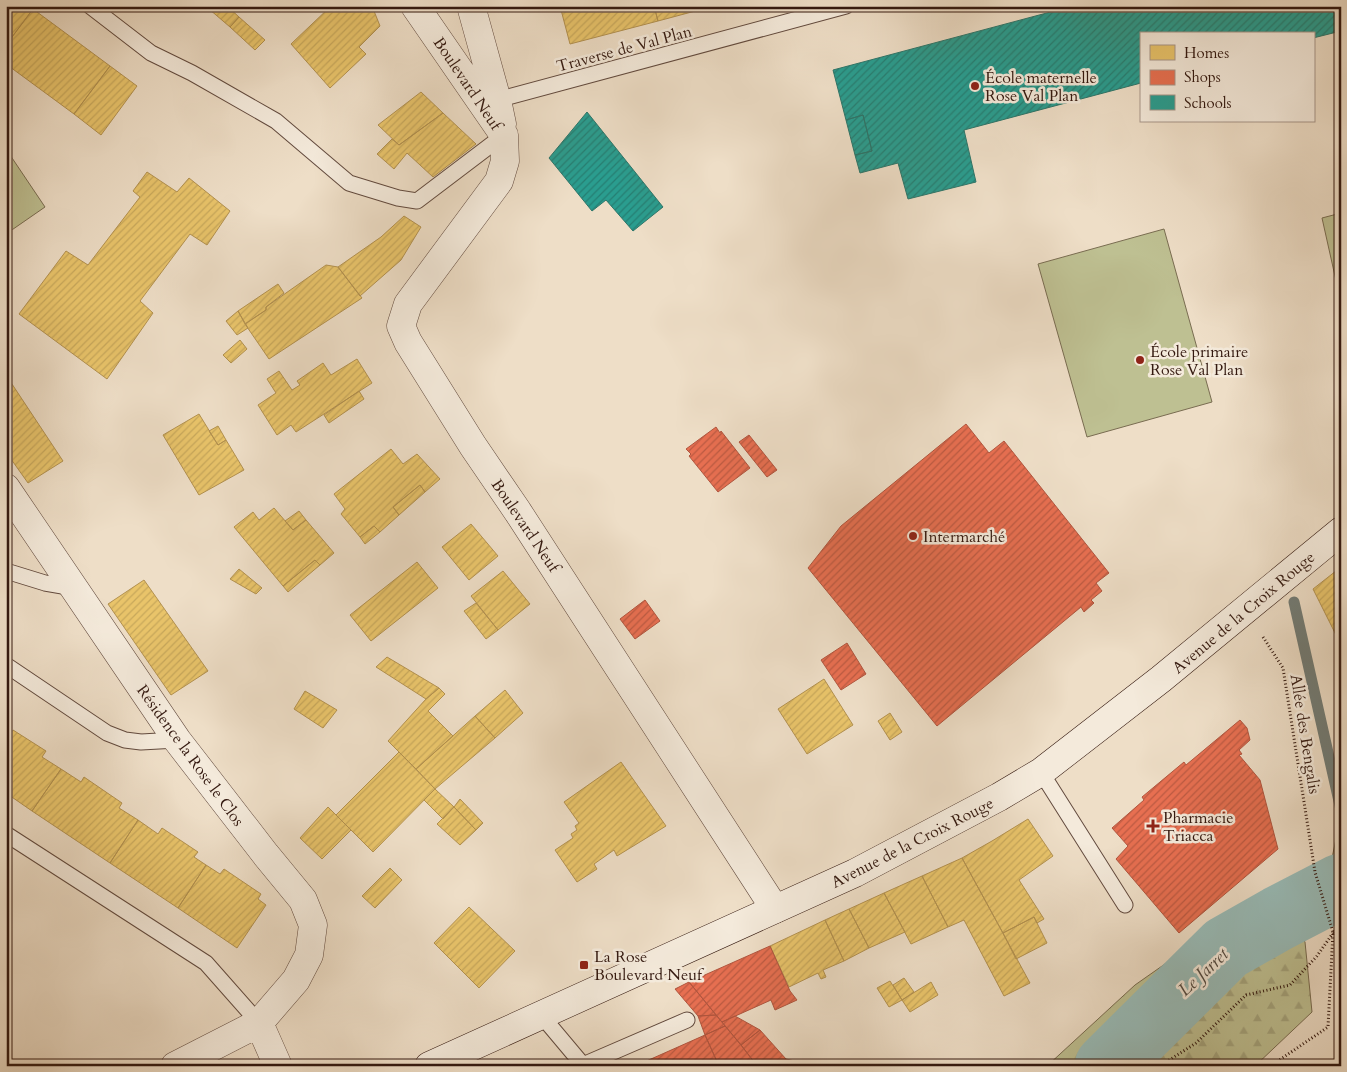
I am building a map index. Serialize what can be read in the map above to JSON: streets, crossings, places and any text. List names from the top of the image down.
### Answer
{
  "streets": {
    "street": ["Boulevard Neuf", "Avenue de la Croix Rouge", "Résidence la Rose le Clos"],
    "lane": ["Traverse de Val Plan"],
    "path": ["Allée des Bengalis"]
  },
  "crossings": [
    ["Traverse de Val Plan", "Boulevard Neuf"],
    ["Boulevard Neuf", "Avenue de la Croix Rouge"],
    ["Avenue de la Croix Rouge", "Allée des Bengalis"]
  ],
  "water": ["Le Jarret"],
  "places": {
    "other": ["École maternelle Rose Val Plan", "École primaire Rose Val Plan", "Intermarché"],
    "health": ["Pharmacie Triacca"],
    "transit": ["La Rose Boulevard Neuf"]
  },
  "legend": ["Homes", "Shops", "Schools"]
}
